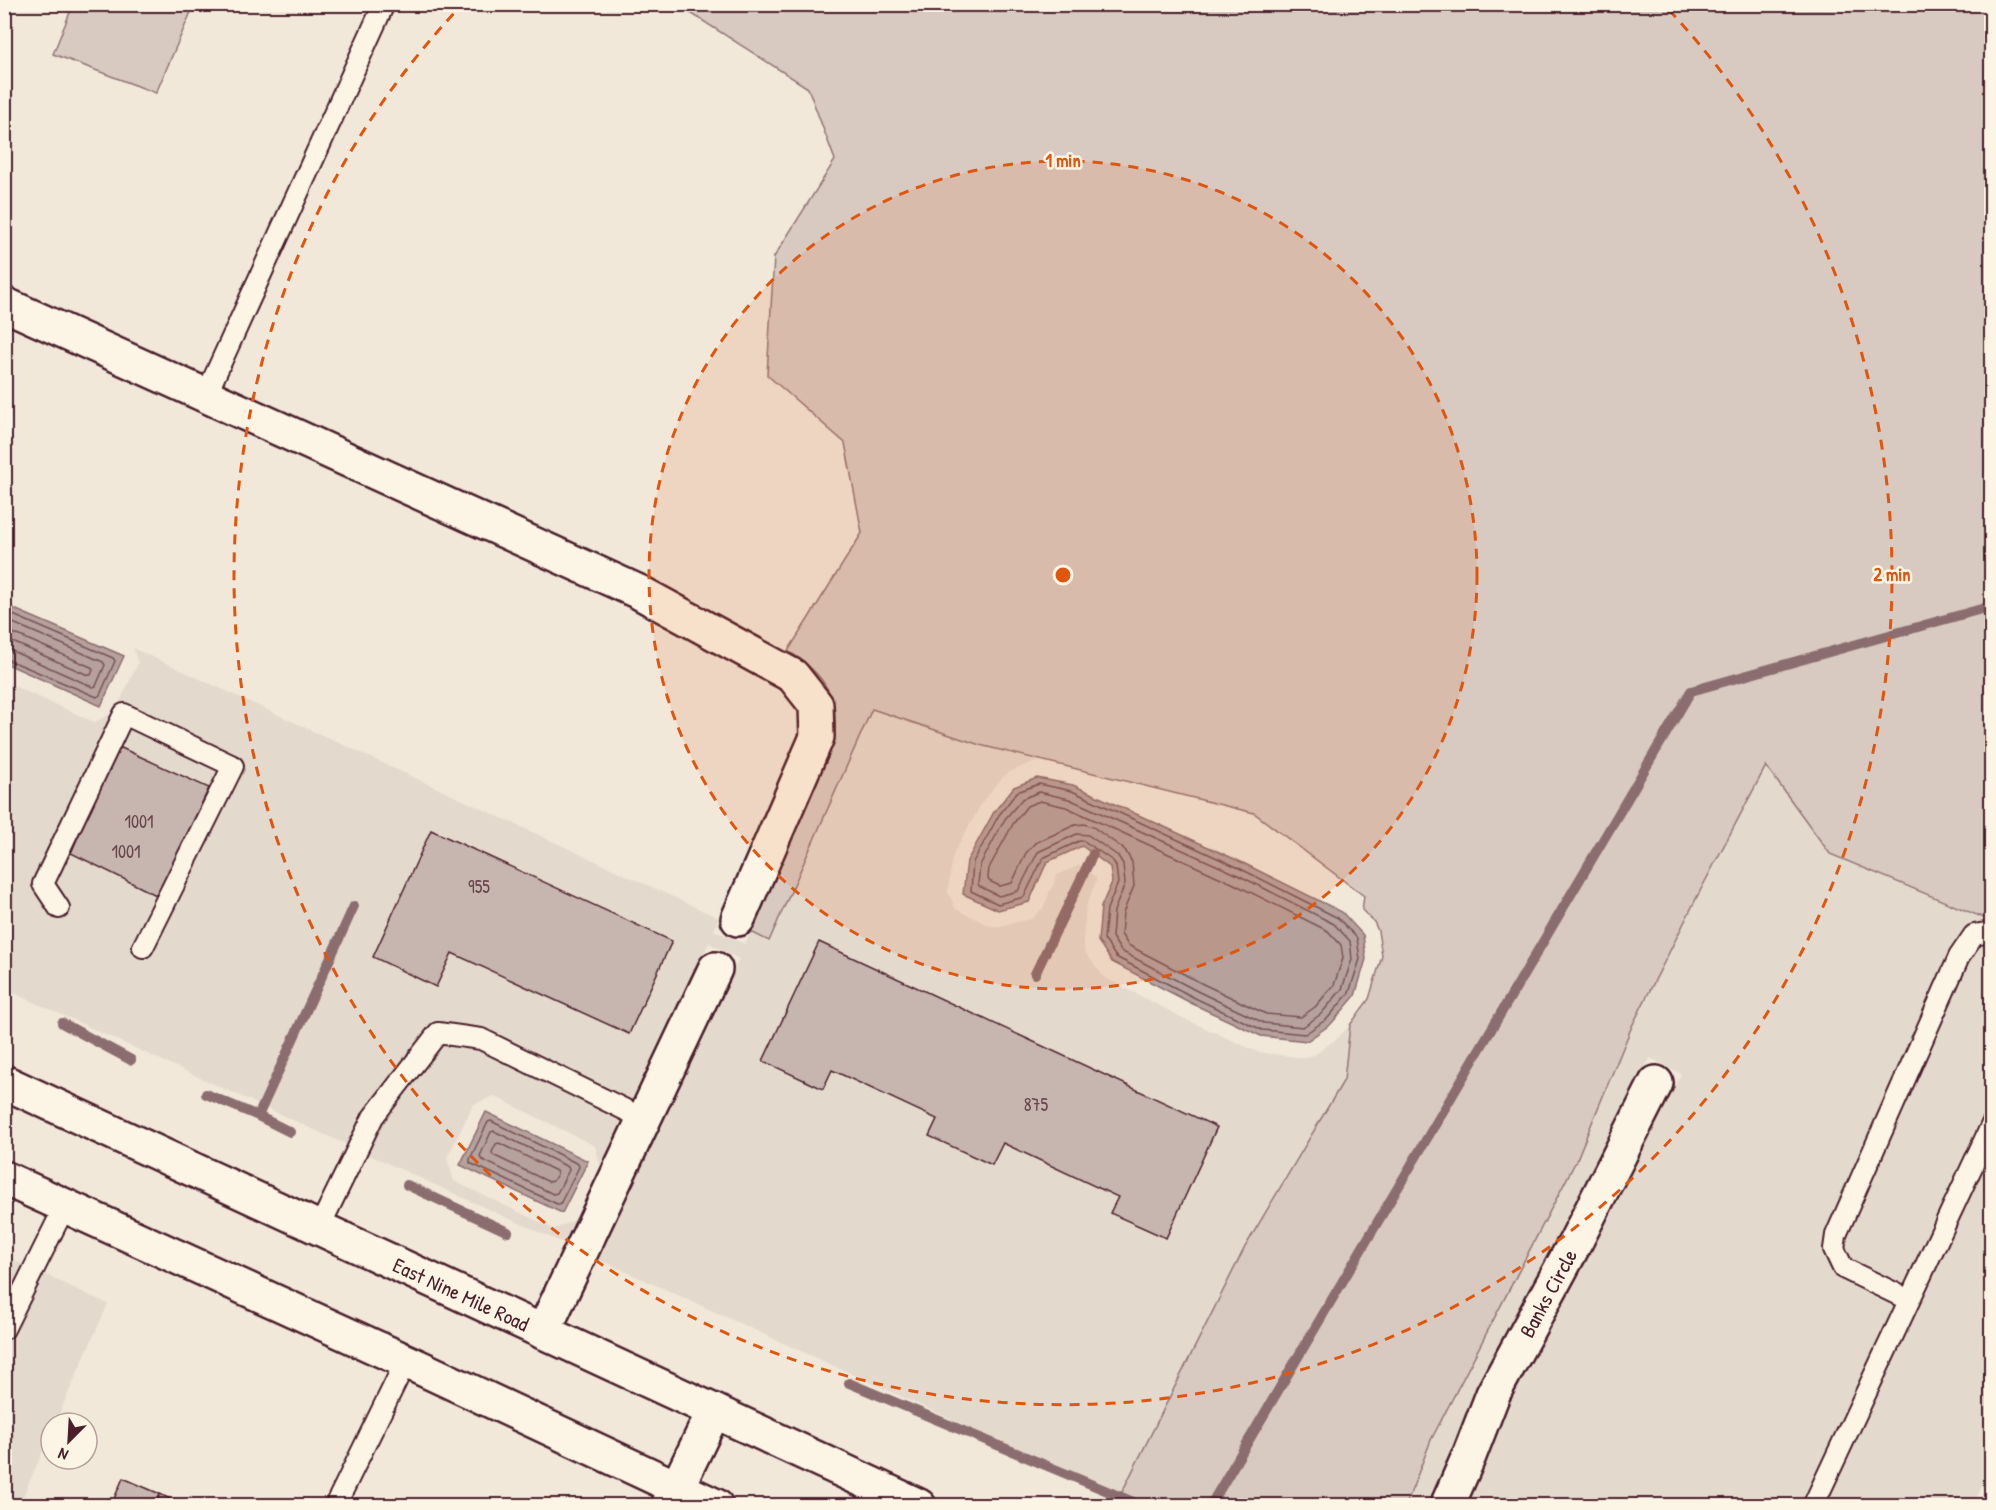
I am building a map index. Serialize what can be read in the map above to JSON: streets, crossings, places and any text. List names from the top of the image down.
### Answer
{
  "streets": {
    "street": ["Banks Circle", "East Nine Mile Road"]
  },
  "house_numbers": [
    "1001",
    "1001",
    "955",
    "875"
  ],
  "north": "bottom left",
  "rings": ["1 min", "2 min"]
}
